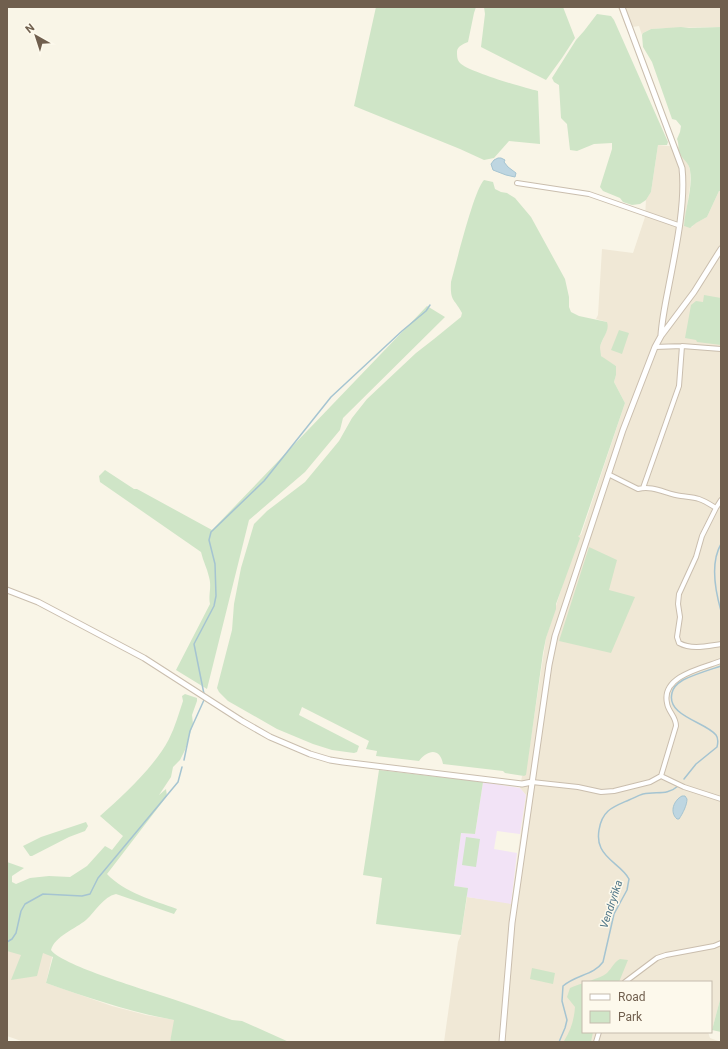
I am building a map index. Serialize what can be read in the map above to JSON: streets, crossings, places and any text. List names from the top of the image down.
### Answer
{
  "water": ["Vendryňka"],
  "legend": ["Road", "Park"],
  "north": "top left"
}
